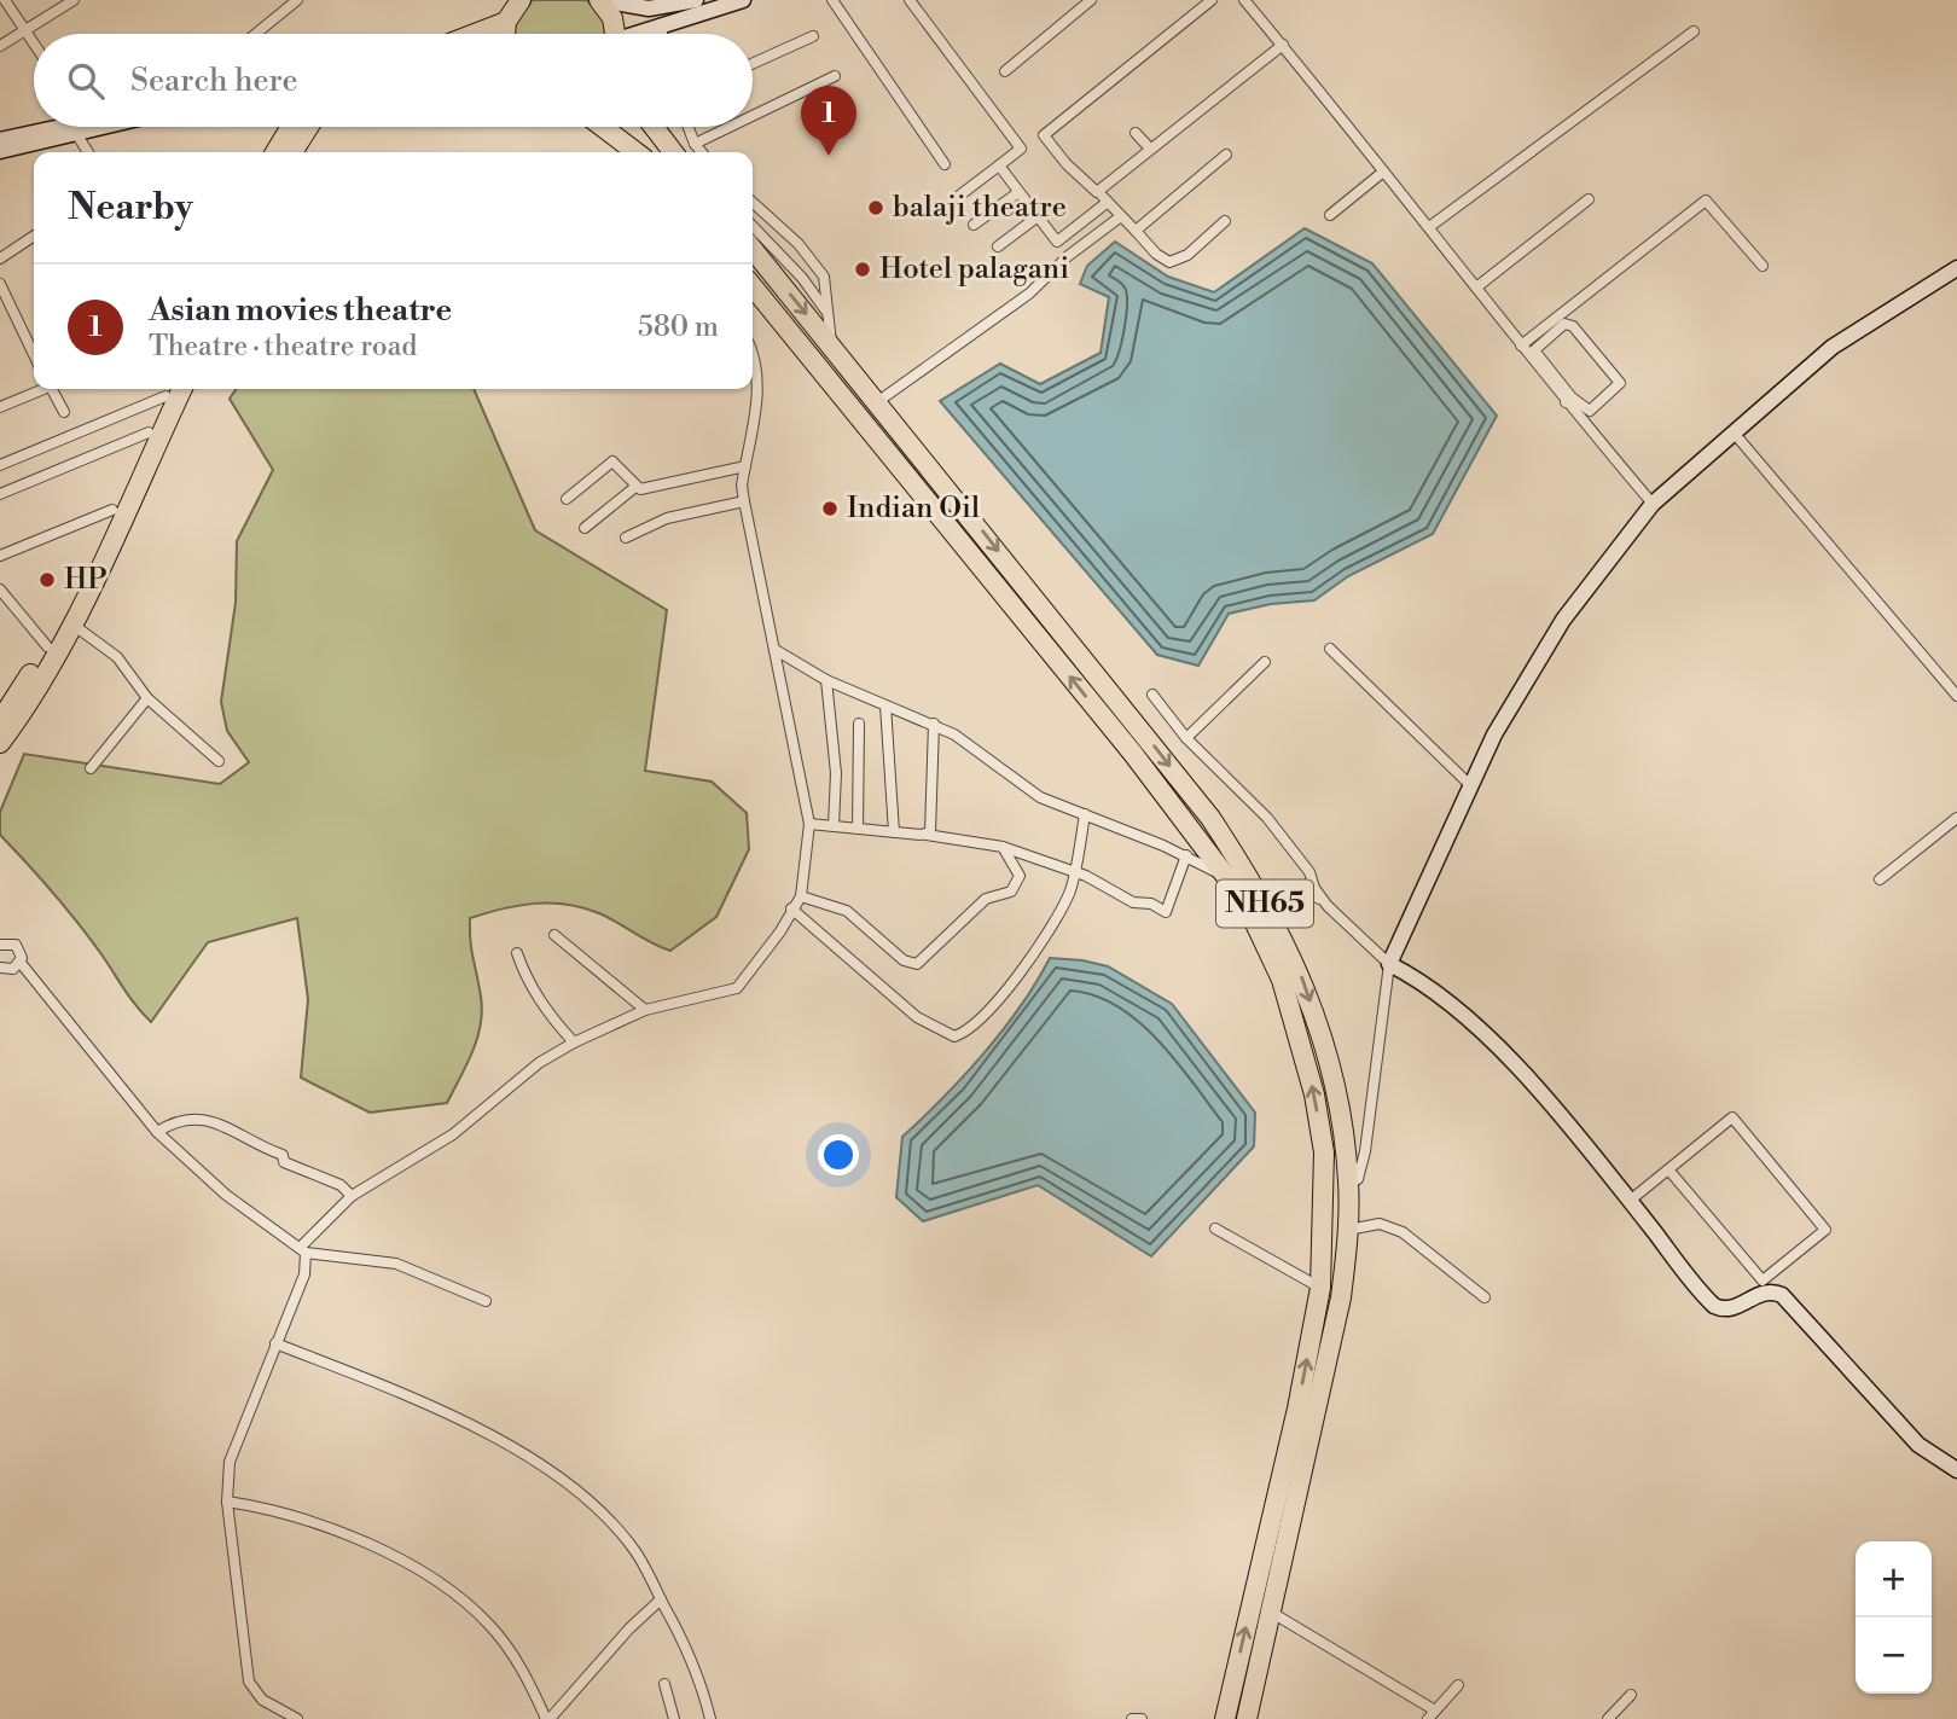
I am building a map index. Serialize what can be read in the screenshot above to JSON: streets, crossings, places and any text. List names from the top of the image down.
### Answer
{
  "streets": {
    "highway": ["NH65"]
  },
  "places": [
    "balaji theatre",
    "Hotel palagani",
    "Indian Oil",
    "HP"
  ],
  "page": {
    "search": "Search here",
    "pins": "1",
    "heading": "Nearby",
    "list": [
      {
        "mark": "1",
        "name": "Asian movies theatre",
        "note": "Theatre · theatre road",
        "value": "580 m"
      }
    ],
    "map_buttons": ["+", "−"]
  }
}
